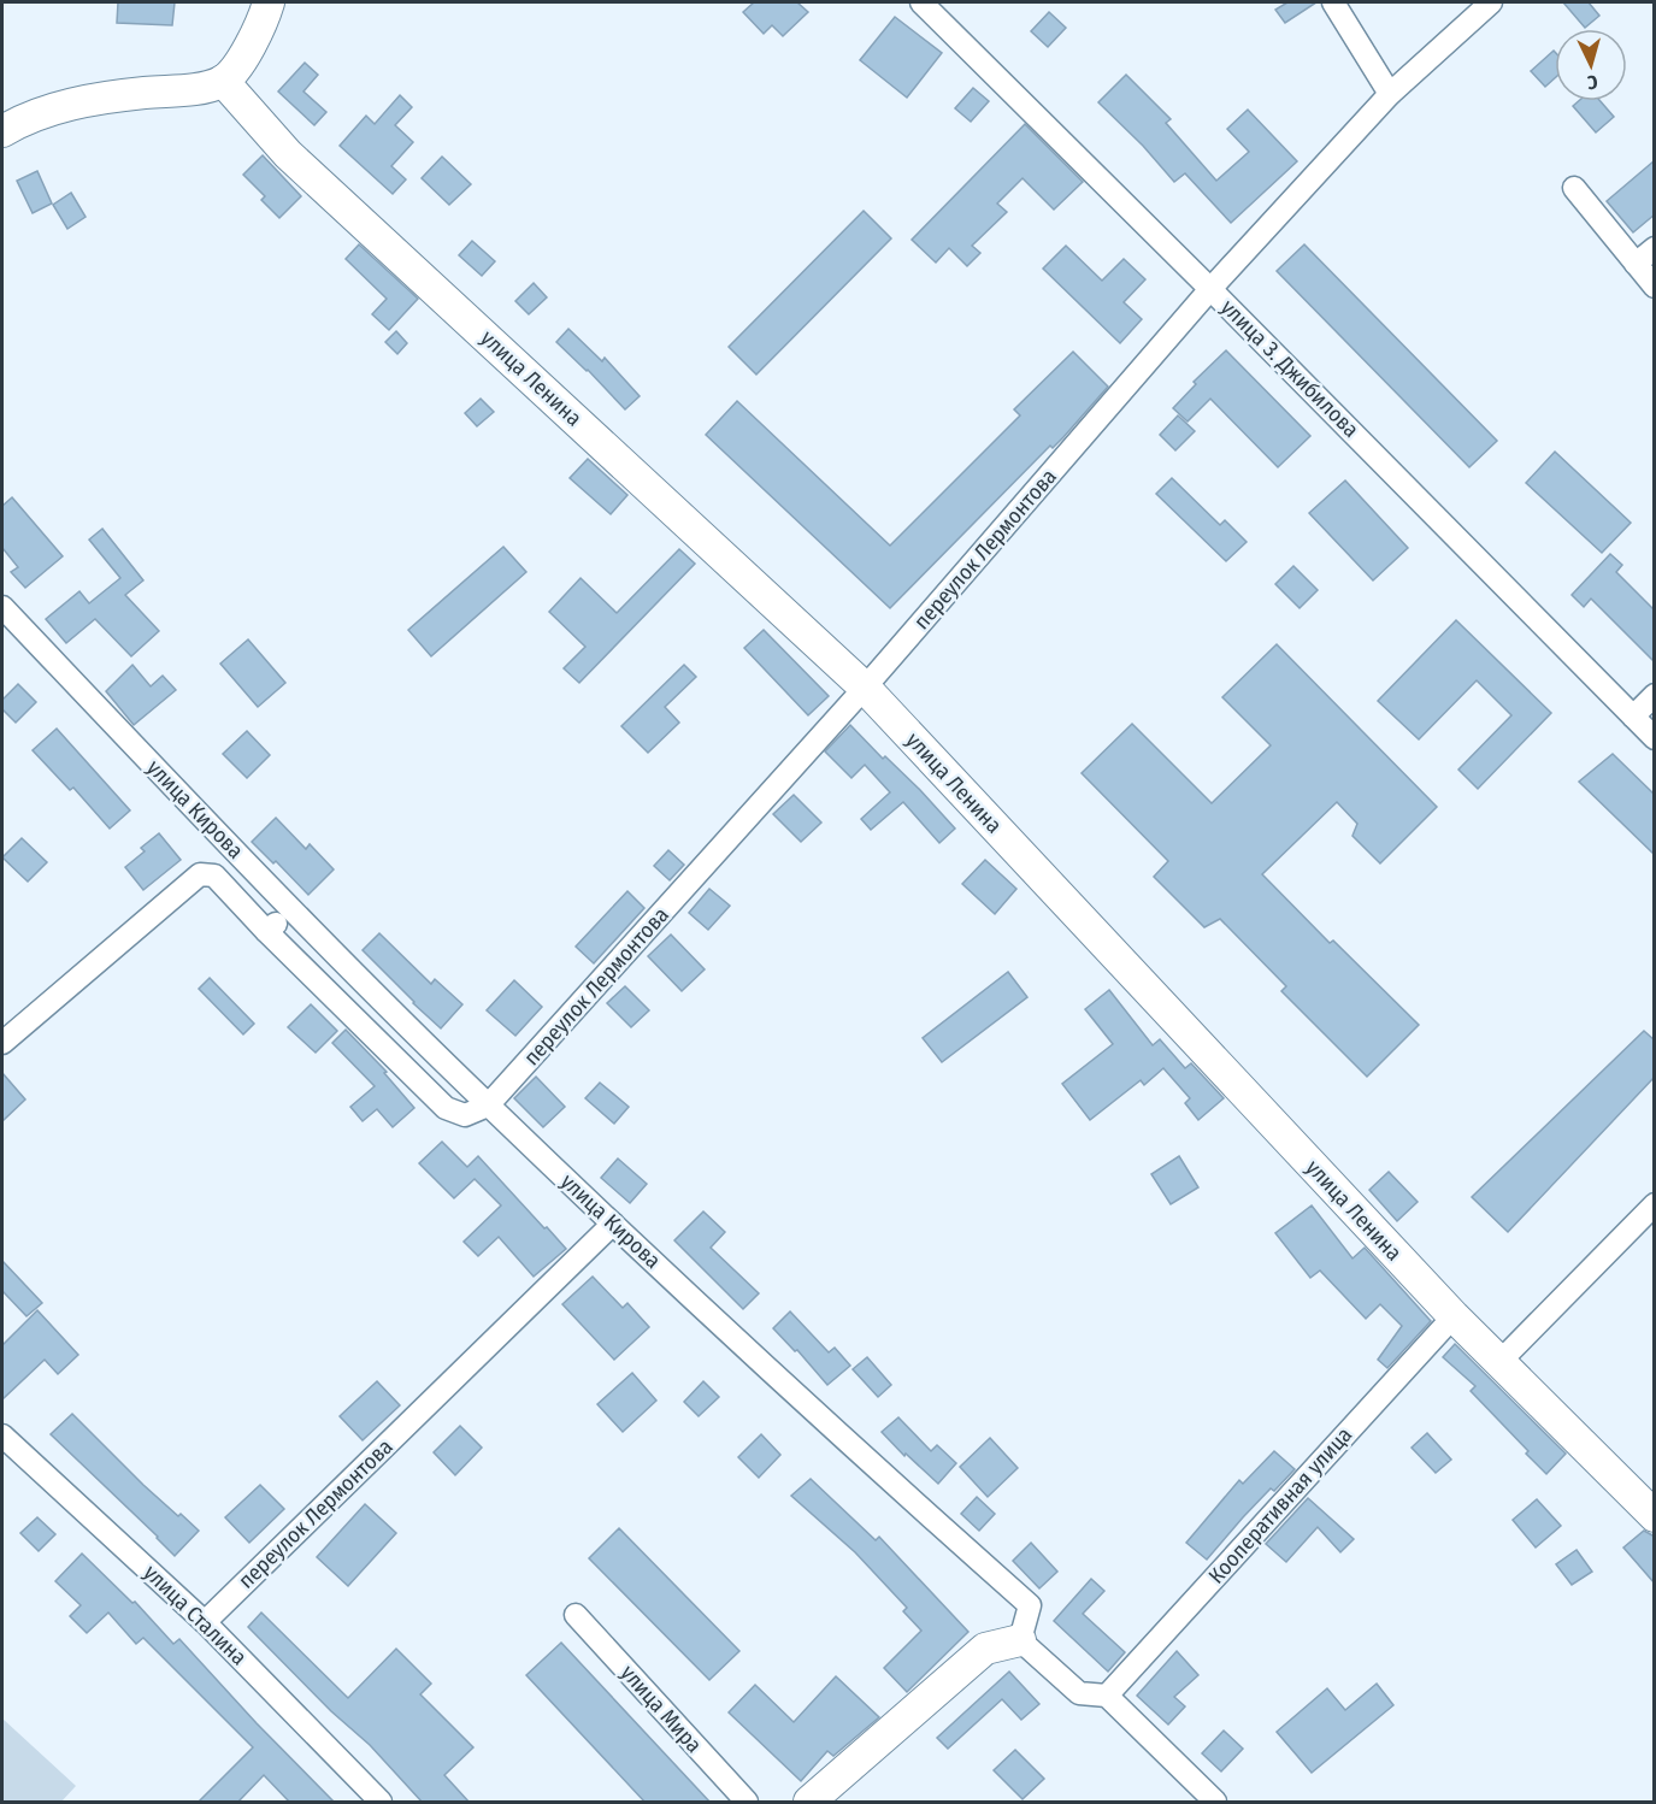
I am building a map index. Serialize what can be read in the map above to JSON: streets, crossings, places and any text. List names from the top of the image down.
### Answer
{
  "streets": {
    "street": [
      "улица З. Джибилова",
      "улица Ленина",
      "переулок Лермонтова",
      "улица Кирова",
      "Кооперативная улица",
      "улица Сталина",
      "улица Мира"
    ]
  },
  "crossings": [
    ["улица З. Джибилова", "переулок Лермонтова"],
    ["улица Ленина", "переулок Лермонтова"],
    ["улица Ленина", "Кооперативная улица"],
    ["переулок Лермонтова", "улица Кирова"],
    ["переулок Лермонтова", "улица Сталина"]
  ],
  "north": "bottom"
}
